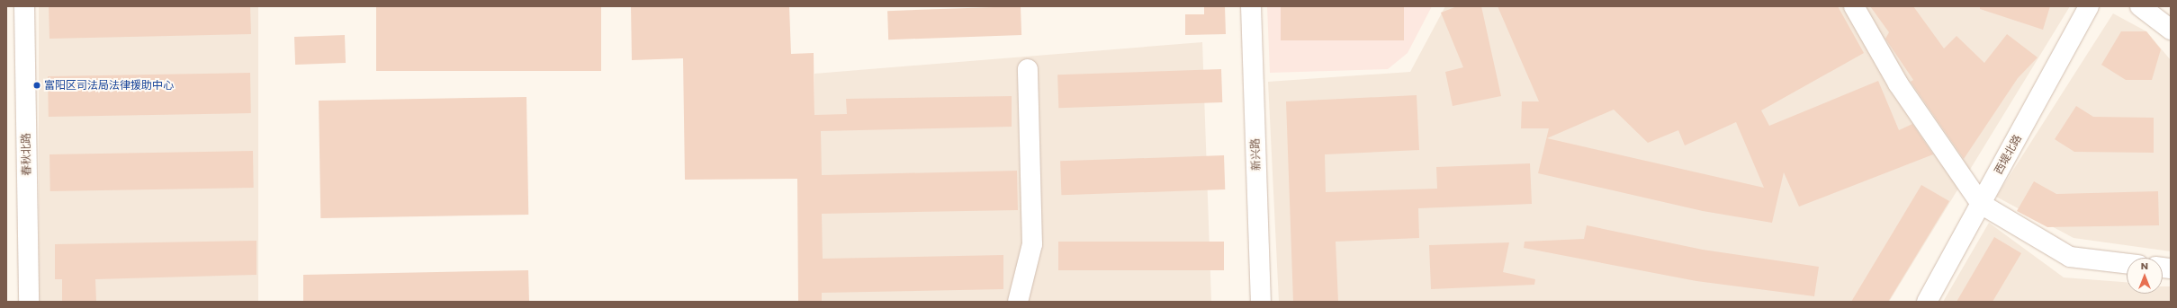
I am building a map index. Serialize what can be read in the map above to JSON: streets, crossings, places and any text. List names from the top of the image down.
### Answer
{
  "streets": {
    "street": ["春秋北路", "新兴路", "西堤北路"]
  },
  "places": ["富阳区司法局法律援助中心"],
  "north": "top"
}
